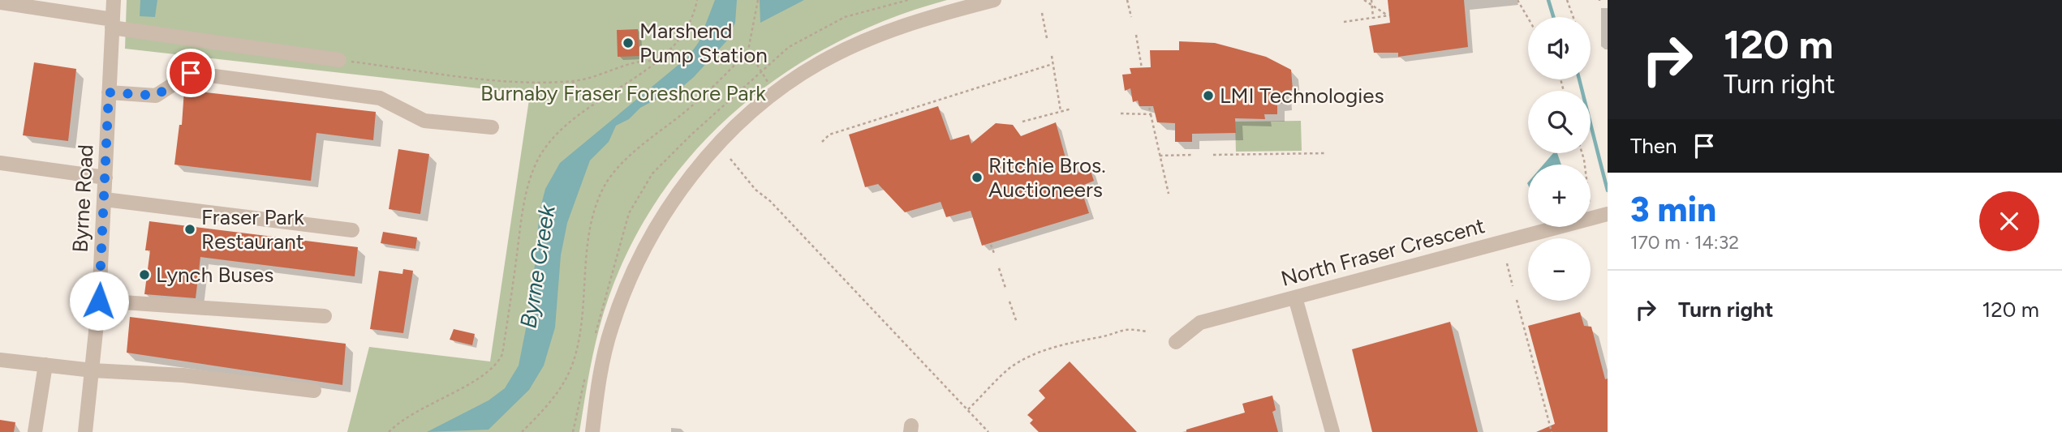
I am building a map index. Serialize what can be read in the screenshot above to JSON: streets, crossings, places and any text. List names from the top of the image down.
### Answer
{
  "streets": {
    "street": ["Byrne Road", "North Fraser Crescent"]
  },
  "water": ["Byrne Creek"],
  "parks": ["Burnaby Fraser Foreshore Park"],
  "places": [
    "Marshend Pump Station",
    "LMI Technologies",
    "Ritchie Bros. Auctioneers",
    "Fraser Park Restaurant",
    "Lynch Buses"
  ],
  "page": {
    "turn": ["120 m", "Turn right"],
    "map_buttons": ["+", "−"],
    "then": "Then",
    "heading": ["3 min", "170 m · 14:32"],
    "list": [
      {
        "name": "Turn right",
        "value": "120 m"
      }
    ]
  }
}
